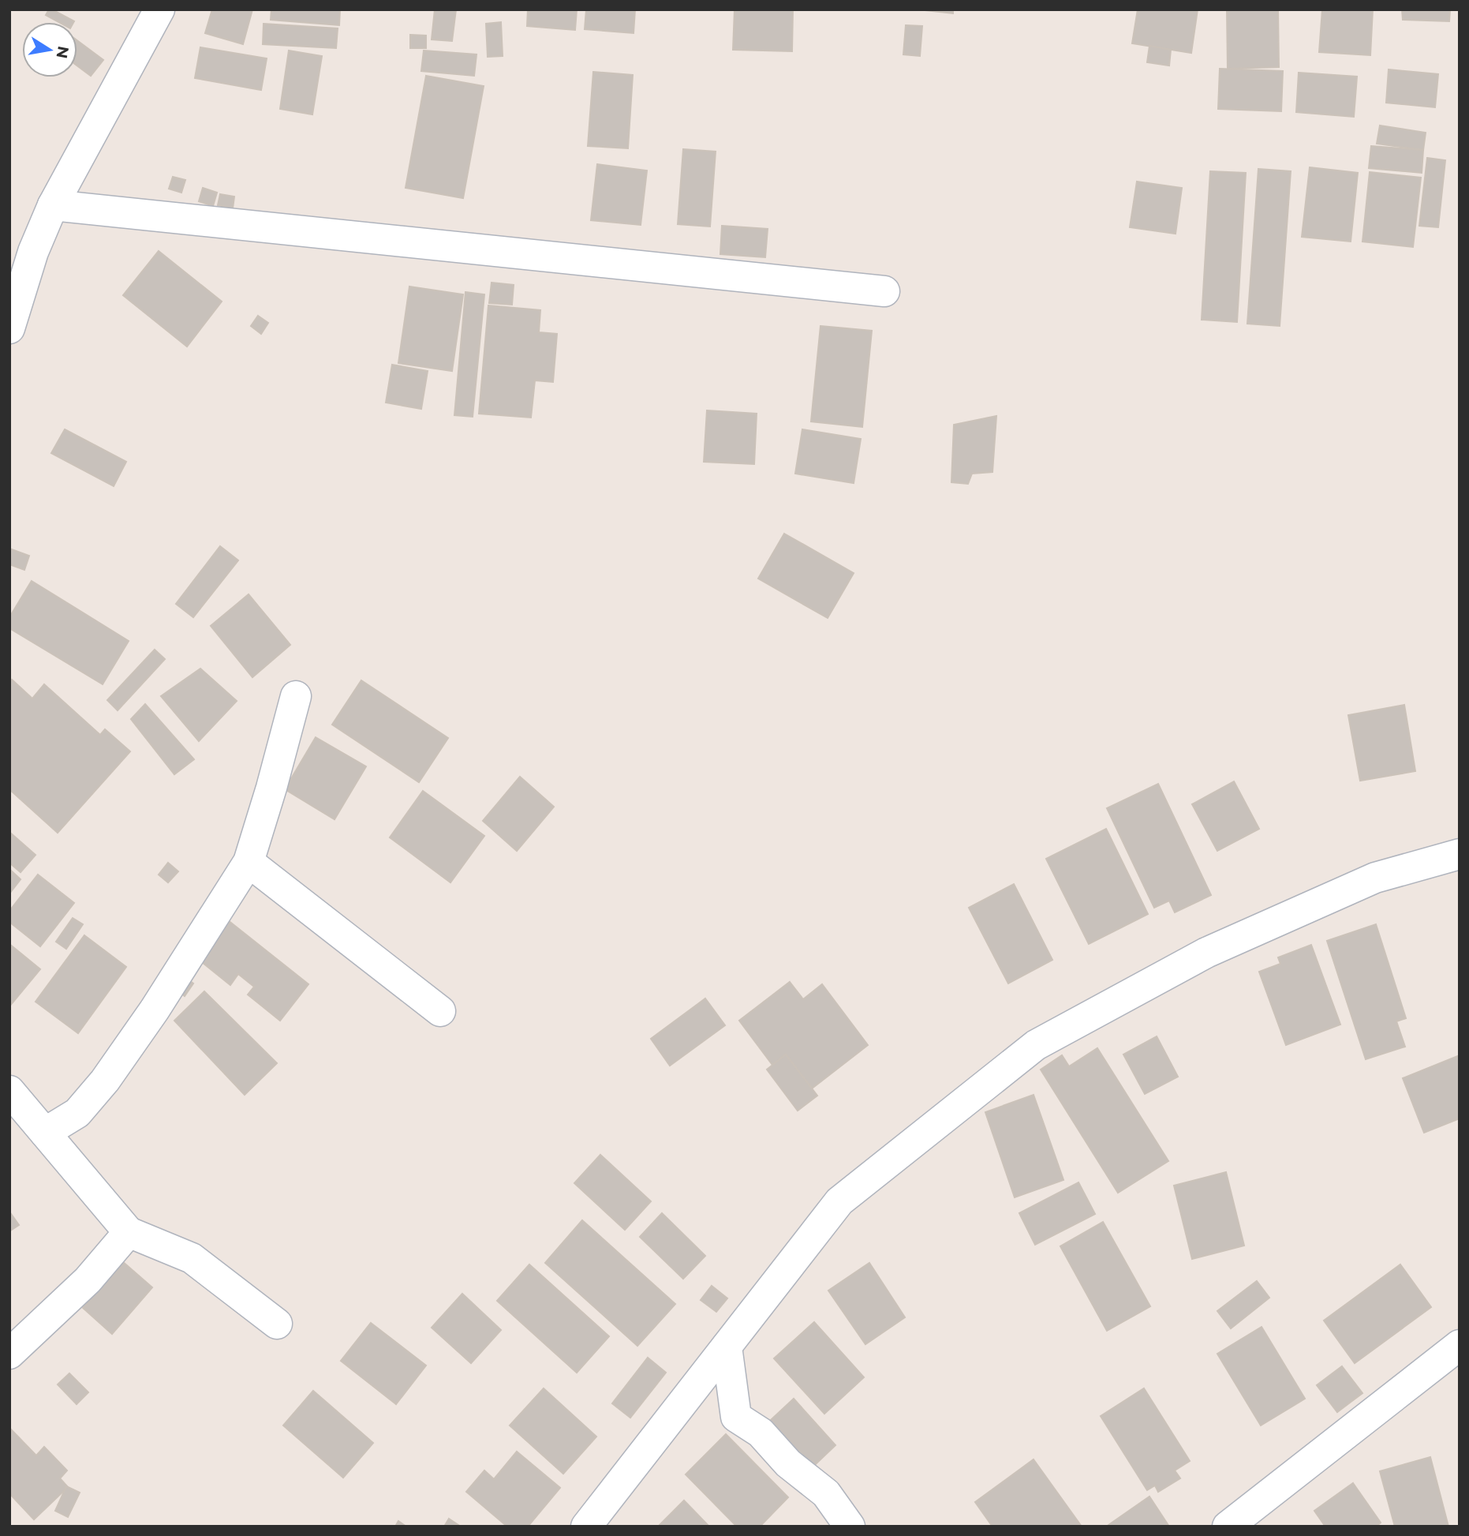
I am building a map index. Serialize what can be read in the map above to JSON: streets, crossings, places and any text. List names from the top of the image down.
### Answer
{
  "north": "right"
}
